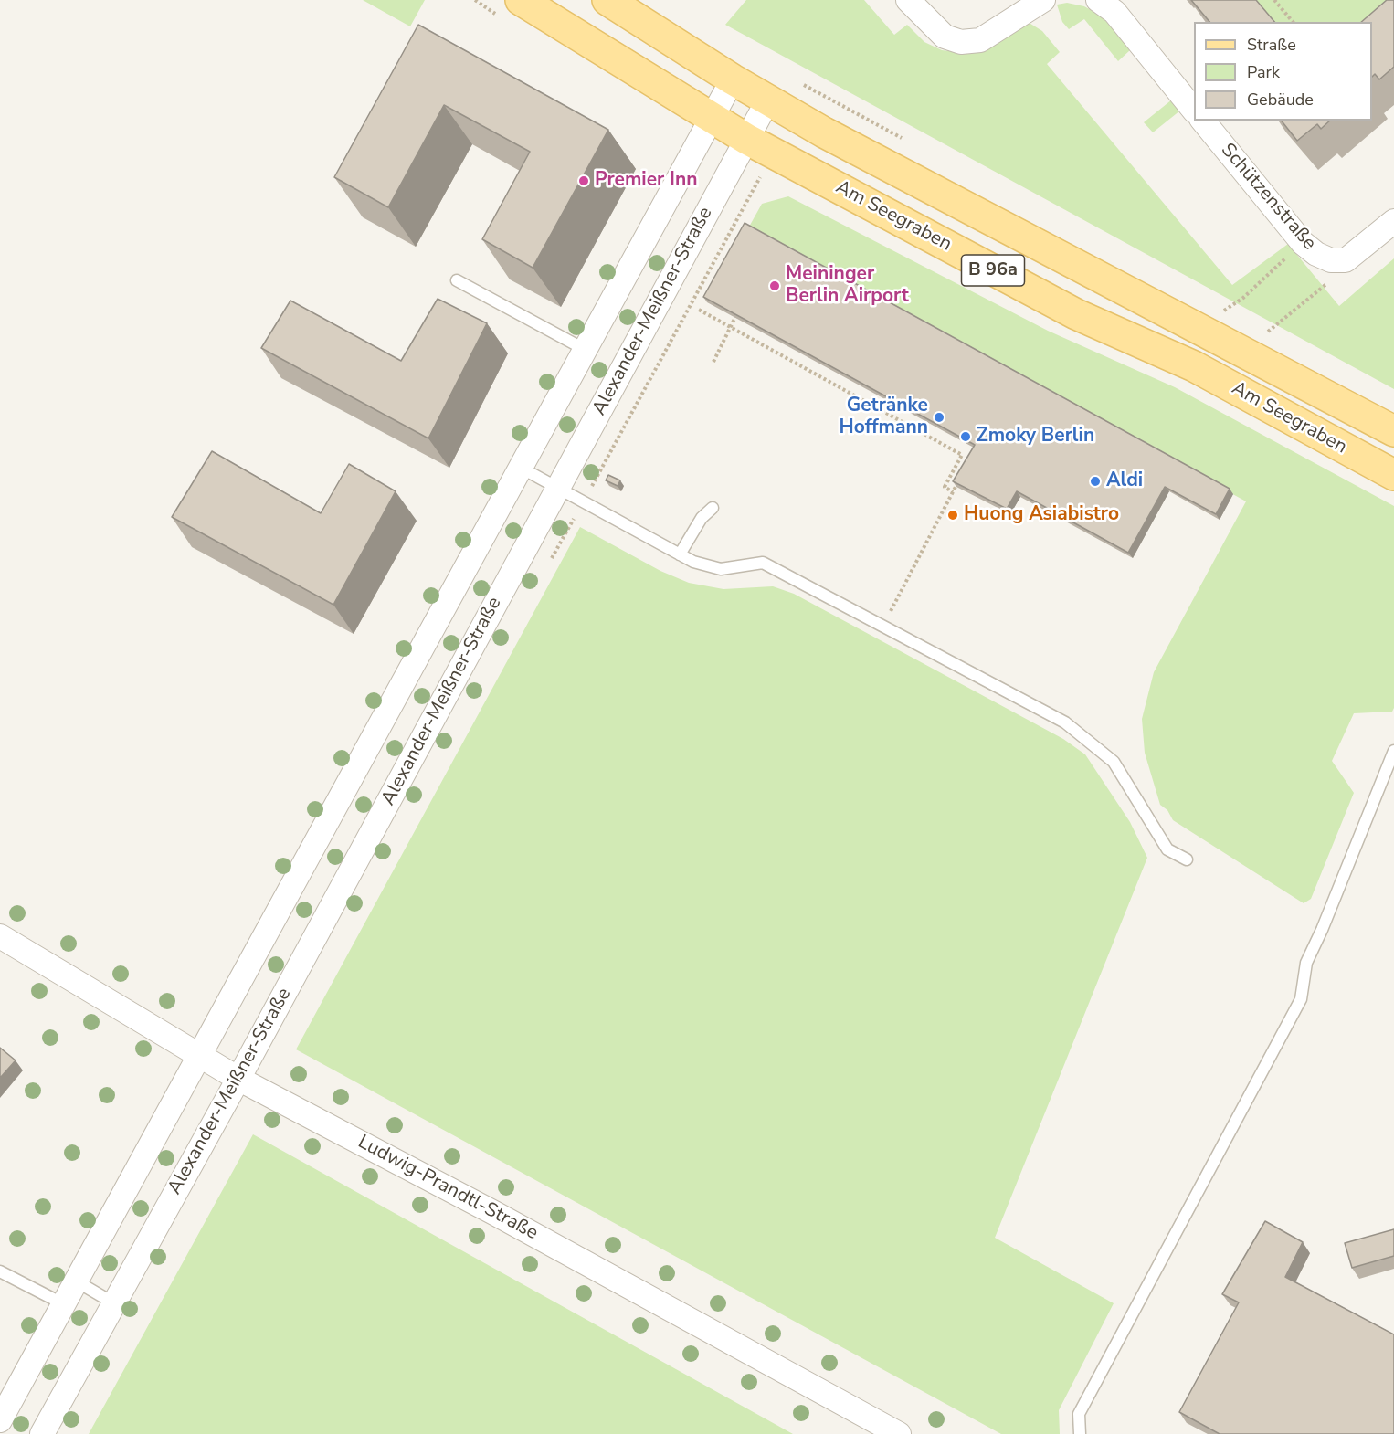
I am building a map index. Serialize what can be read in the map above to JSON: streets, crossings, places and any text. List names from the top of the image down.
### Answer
{
  "streets": {
    "main road": ["Am Seegraben", "B 96a"],
    "street": ["Schützenstraße", "Alexander-Meißner-Straße", "Ludwig-Prandtl-Straße"]
  },
  "crossings": [
    ["Am Seegraben", "Alexander-Meißner-Straße"],
    ["Alexander-Meißner-Straße", "Ludwig-Prandtl-Straße"]
  ],
  "places": [
    "Premier Inn",
    "Meininger Berlin Airport",
    "Getränke Hoffmann",
    "Zmoky Berlin",
    "Aldi",
    "Huong Asiabistro"
  ],
  "legend": ["Straße", "Park", "Gebäude"]
}
